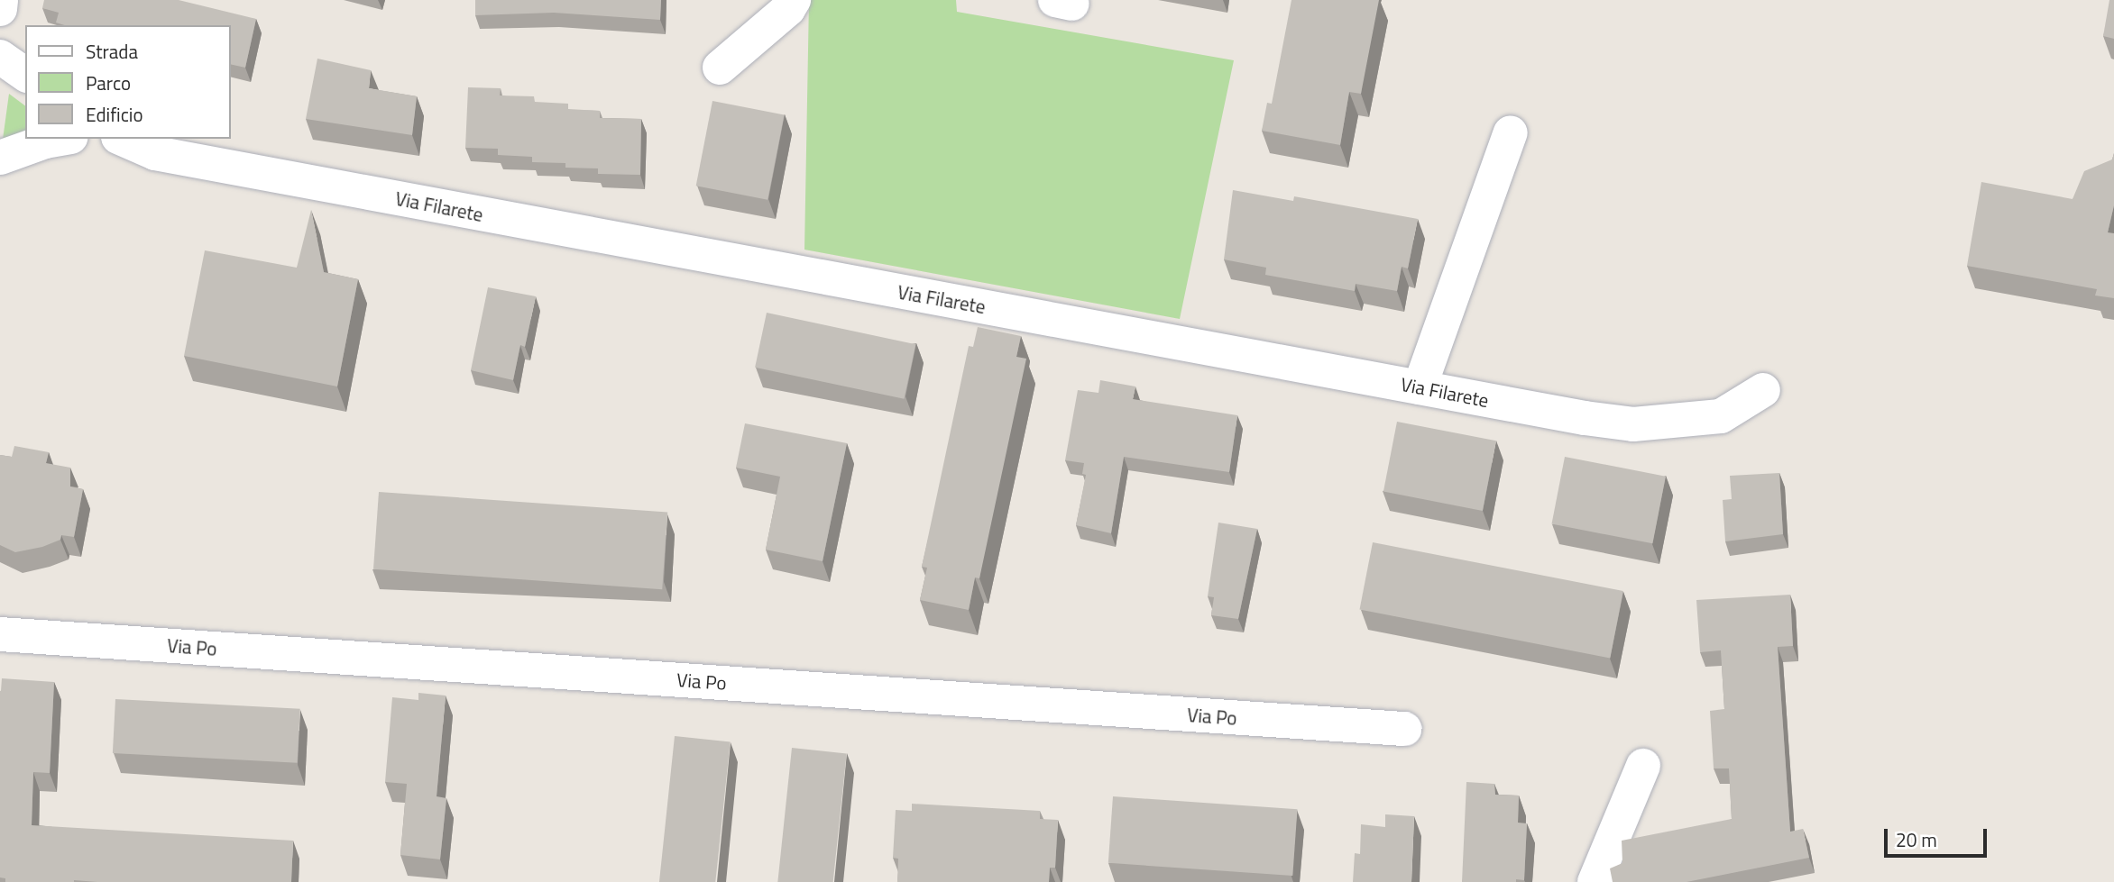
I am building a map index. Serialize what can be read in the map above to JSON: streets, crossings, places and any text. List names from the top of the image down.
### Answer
{
  "streets": {
    "street": ["Via Filarete", "Via Po"]
  },
  "legend": ["Strada", "Parco", "Edificio"],
  "scale_bar": "20 m"
}
